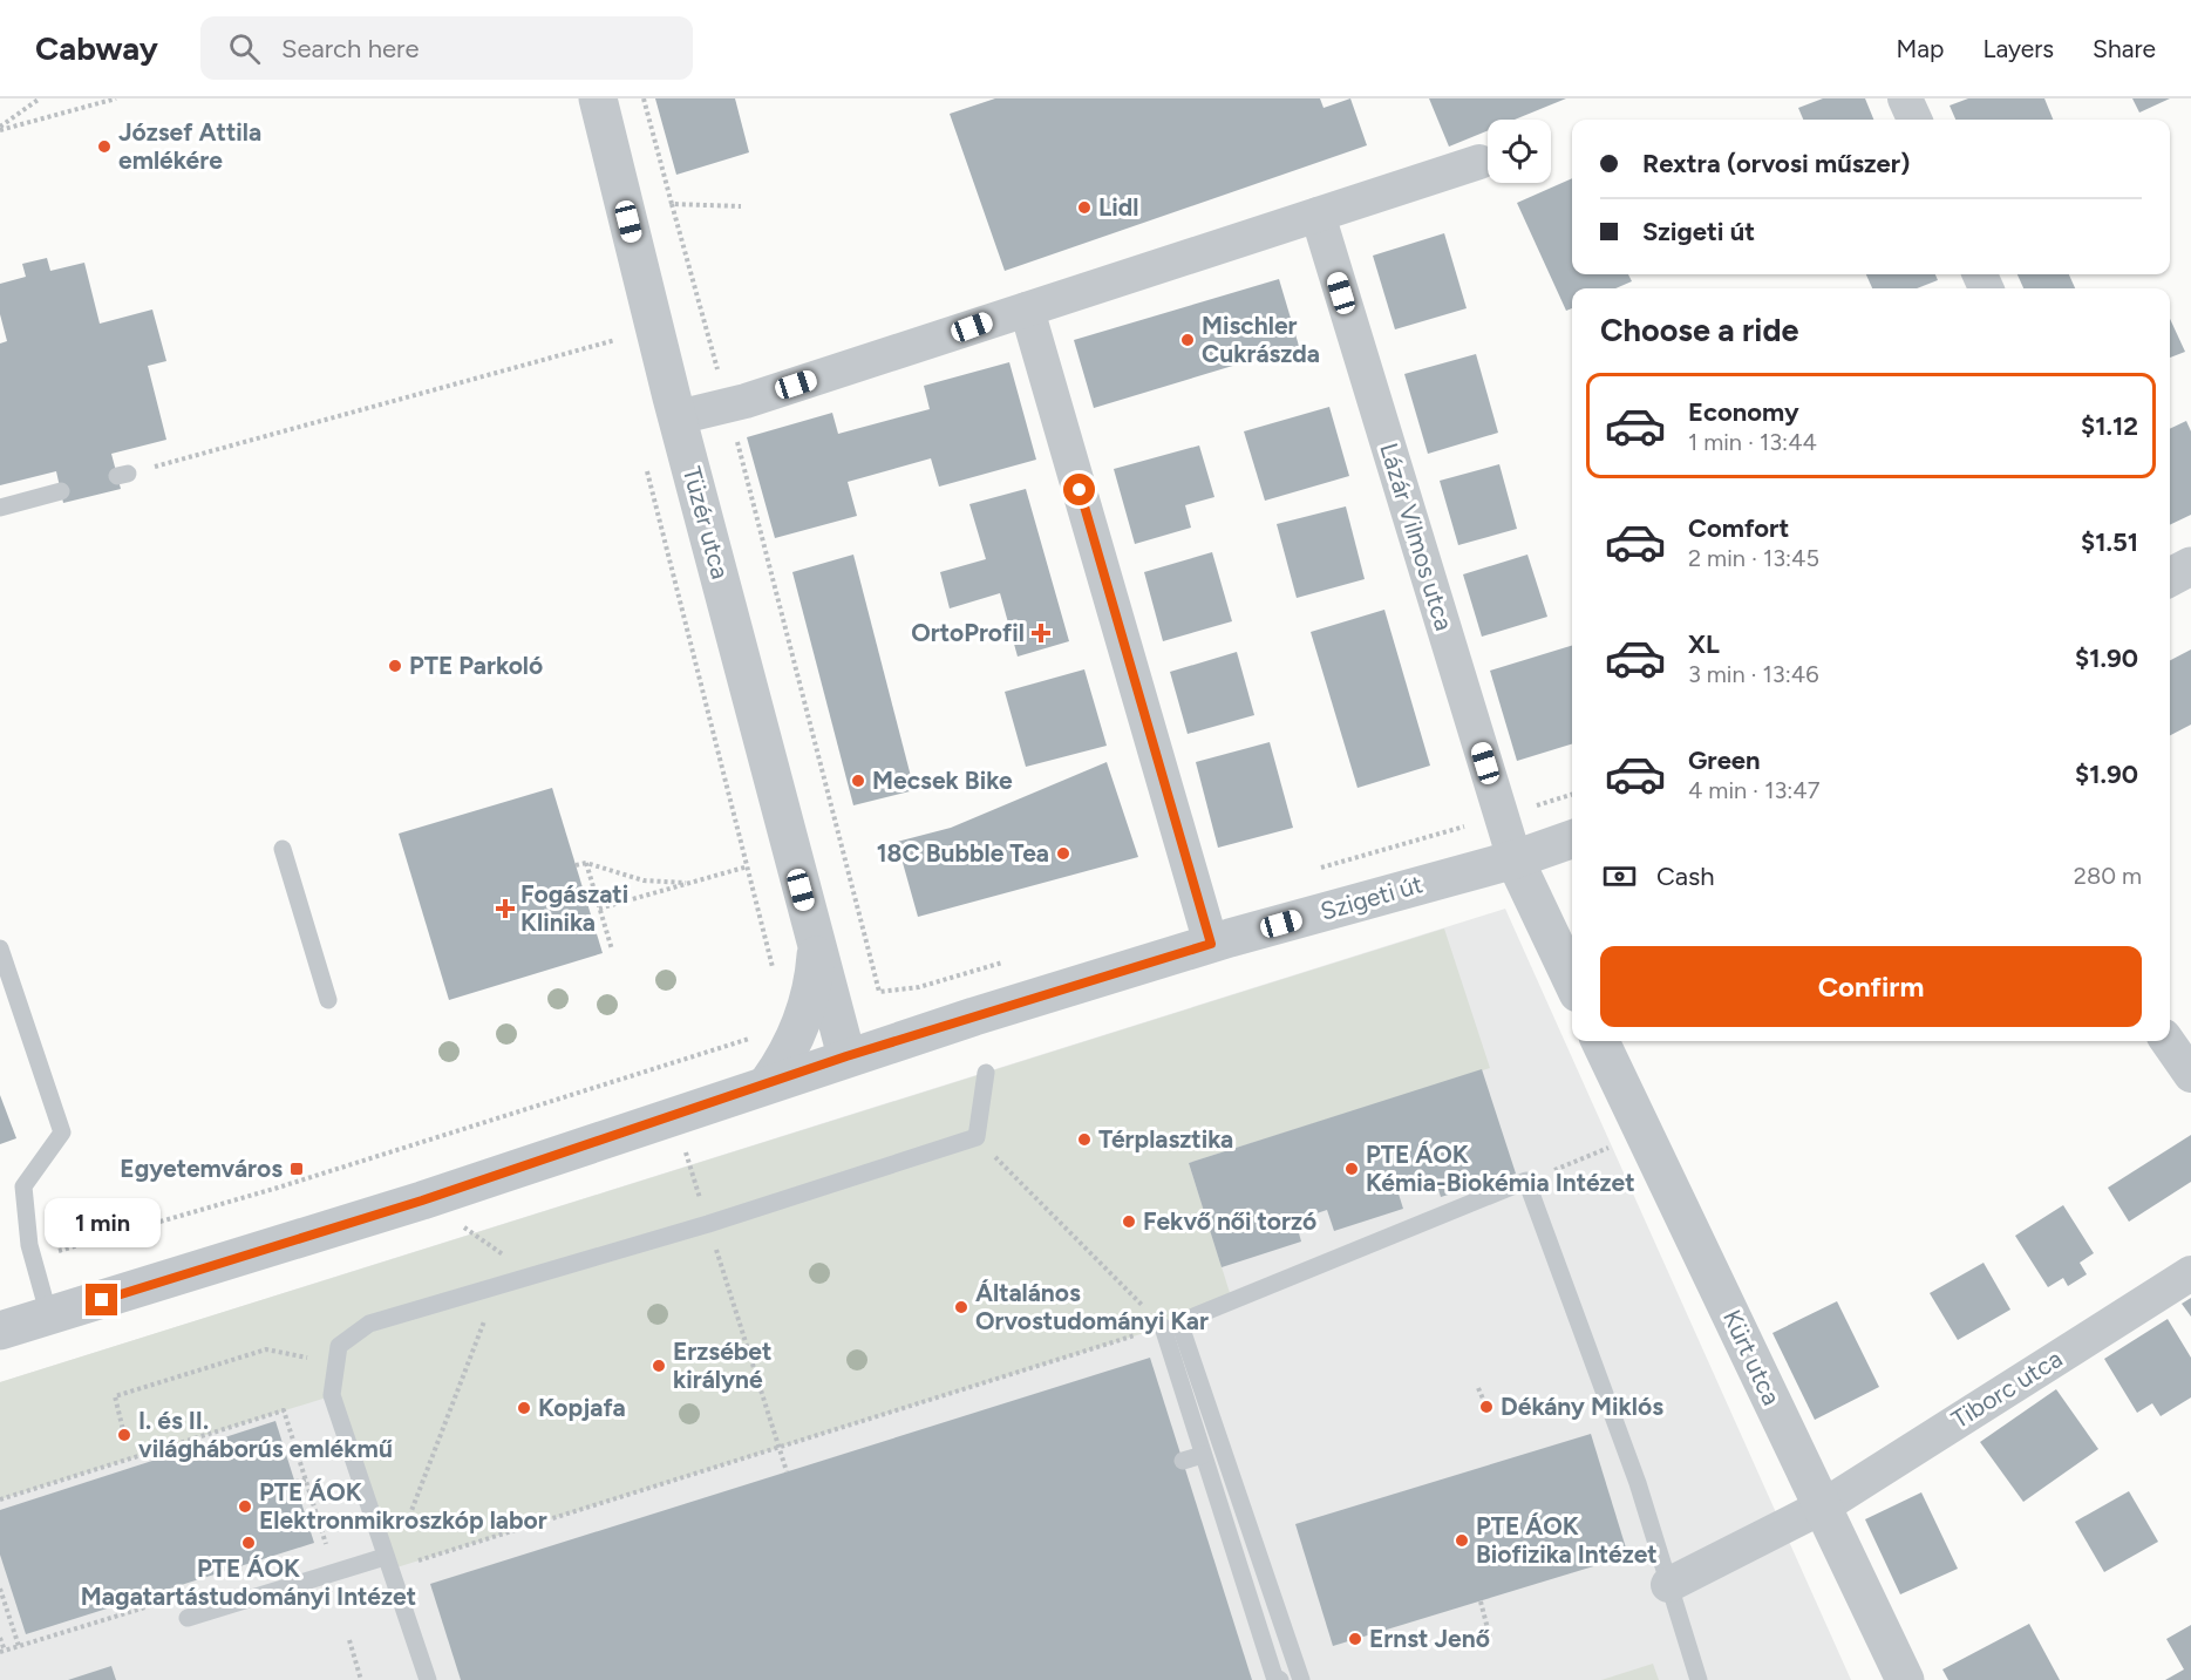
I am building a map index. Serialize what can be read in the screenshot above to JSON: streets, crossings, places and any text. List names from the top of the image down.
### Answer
{
  "streets": {
    "street": [
      "Tüzér utca",
      "Lázár Vilmos utca",
      "Szigeti út",
      "Kürt utca",
      "Tiborc utca"
    ]
  },
  "crossings": [
    ["Tüzér utca", "Szigeti út"],
    ["Lázár Vilmos utca", "Szigeti út"],
    ["Kürt utca", "Tiborc utca"]
  ],
  "places": {
    "other": [
      "József Attila emlékére",
      "Lidl",
      "Mischler Cukrászda",
      "PTE Parkoló",
      "Mecsek Bike",
      "18C Bubble Tea",
      "Térplasztika",
      "PTE ÁOK Kémia-Biokémia Intézet",
      "Fekvő női torzó",
      "Általános Orvostudományi Kar",
      "Erzsébet királyné",
      "Dékány Miklós",
      "Kopjafa",
      "I. és II. világháborús emlékmű",
      "PTE ÁOK Elektronmikroszkóp labor",
      "PTE ÁOK Biofizika Intézet",
      "PTE ÁOK Magatartástudományi Intézet",
      "Ernst Jenő"
    ],
    "health": ["OrtoProfil", "Fogászati Klinika"],
    "transit": ["Egyetemváros"]
  },
  "page": {
    "header": "Cabway",
    "search": "Search here",
    "nav": ["Map", "Layers", "Share"],
    "banner": ["Rextra (orvosi műszer)", "Szigeti út"],
    "heading": "Choose a ride",
    "list": [
      {
        "name": "Economy",
        "note": "1 min · 13:44",
        "value": "$1.12"
      },
      {
        "name": "Comfort",
        "note": "2 min · 13:45",
        "value": "$1.51"
      },
      {
        "name": "XL",
        "note": "3 min · 13:46",
        "value": "$1.90"
      },
      {
        "name": "Green",
        "note": "4 min · 13:47",
        "value": "$1.90"
      }
    ],
    "pay": ["Cash", "280 m"],
    "buttons": "Confirm",
    "bubble": "1 min"
  }
}
